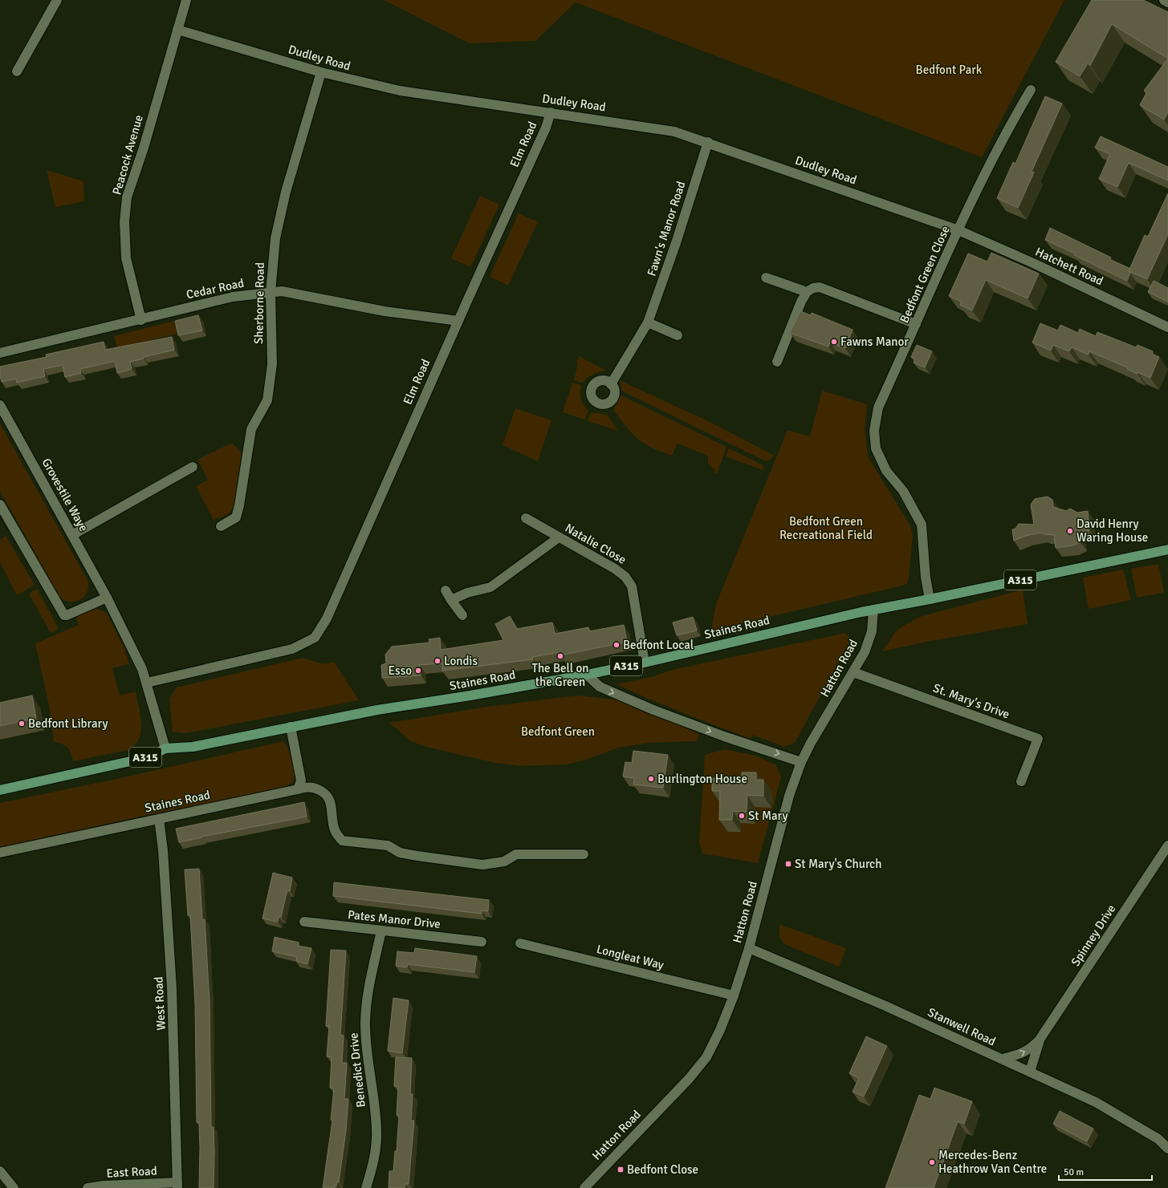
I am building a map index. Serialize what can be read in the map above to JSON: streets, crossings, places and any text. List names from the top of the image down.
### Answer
{
  "streets": {
    "main road": ["A315", "Staines Road"],
    "street": [
      "Dudley Road",
      "Elm Road",
      "Peacock Avenue",
      "Fawn's Manor Road",
      "Hatchett Road",
      "Bedfont Green Close",
      "Cedar Road",
      "Sherborne Road",
      "Grovestile Waye",
      "Natalie Close",
      "Hatton Road",
      "St. Mary's Drive",
      "Pates Manor Drive",
      "Spinney Drive",
      "Longleat Way",
      "West Road",
      "Stanwell Road",
      "Benedict Drive",
      "East Road"
    ]
  },
  "crossings": [
    ["Dudley Road", "Elm Road"],
    ["Dudley Road", "Peacock Avenue"],
    ["Dudley Road", "Fawn's Manor Road"],
    ["Dudley Road", "Hatchett Road"],
    ["Dudley Road", "Bedfont Green Close"],
    ["Dudley Road", "Sherborne Road"],
    ["Elm Road", "Cedar Road"],
    ["Elm Road", "Grovestile Waye"],
    ["Peacock Avenue", "Cedar Road"],
    ["Hatchett Road", "Bedfont Green Close"],
    ["Bedfont Green Close", "Staines Road"],
    ["Cedar Road", "Sherborne Road"],
    ["Grovestile Waye", "Staines Road"],
    ["Natalie Close", "Staines Road"],
    ["Staines Road", "Hatton Road"],
    ["Staines Road", "West Road"],
    ["Hatton Road", "St. Mary's Drive"],
    ["Hatton Road", "Longleat Way"],
    ["Hatton Road", "Stanwell Road"],
    ["Pates Manor Drive", "Benedict Drive"],
    ["Spinney Drive", "Stanwell Road"],
    ["West Road", "East Road"]
  ],
  "parks": ["Bedfont Park", "Bedfont Green Recreational Field", "Bedfont Green"],
  "places": {
    "other": [
      "Fawns Manor",
      "David Henry Waring House",
      "Bedfont Local",
      "The Bell on the Green",
      "Londis",
      "Esso",
      "Bedfont Library",
      "Burlington House",
      "St Mary",
      "Mercedes-Benz Heathrow Van Centre"
    ],
    "transit": ["St Mary's Church", "Bedfont Close"]
  },
  "scale_bar": "50 m"
}
